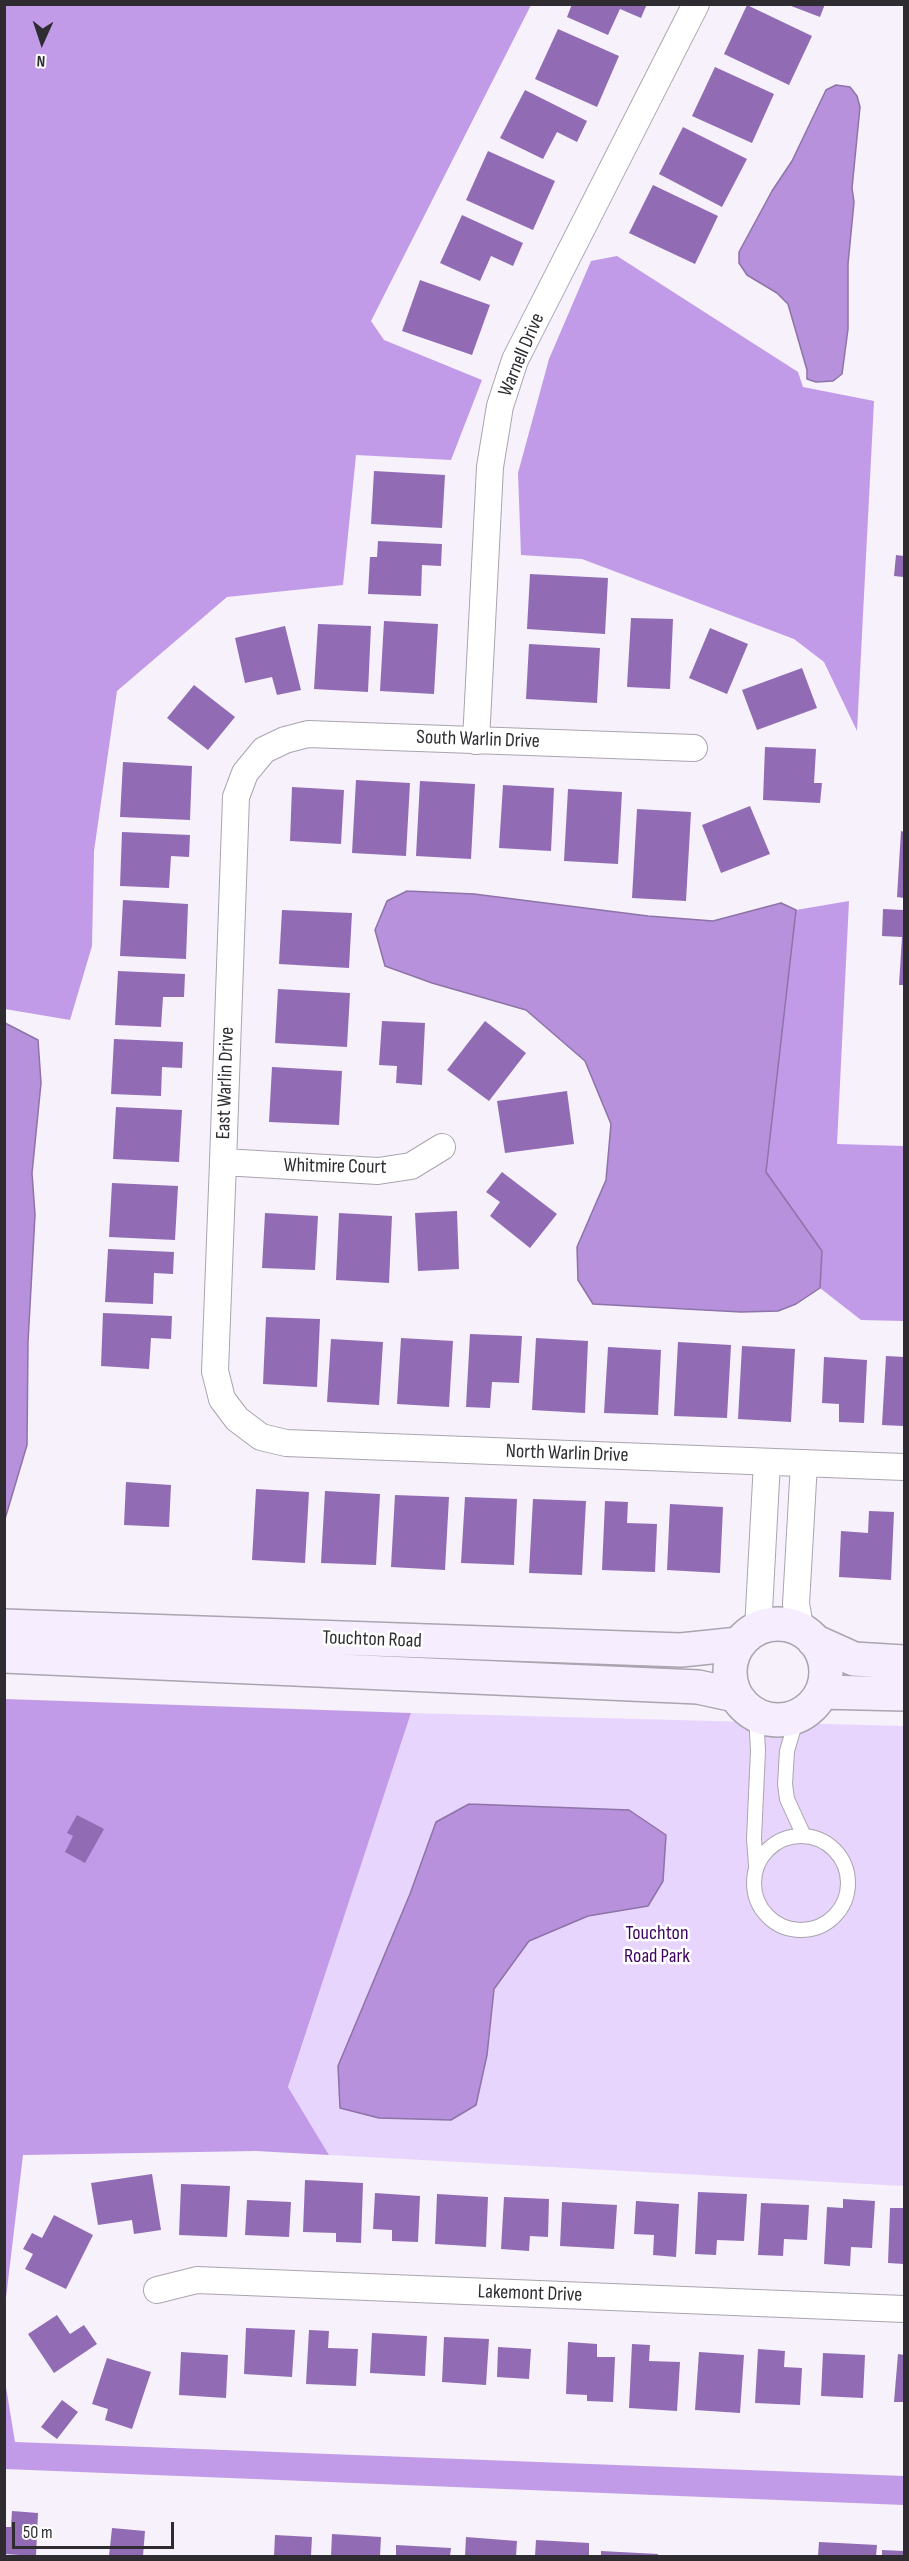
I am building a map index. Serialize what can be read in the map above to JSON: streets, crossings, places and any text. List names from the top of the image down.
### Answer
{
  "streets": {
    "street": [
      "Warnell Drive",
      "South Warlin Drive",
      "East Warlin Drive",
      "Whitmire Court",
      "North Warlin Drive",
      "Touchton Road",
      "Lakemont Drive"
    ]
  },
  "crossings": [
    ["Warnell Drive", "South Warlin Drive"],
    ["South Warlin Drive", "East Warlin Drive"],
    ["East Warlin Drive", "Whitmire Court"],
    ["East Warlin Drive", "North Warlin Drive"]
  ],
  "parks": ["Touchton Road Park"],
  "scale_bar": "50 m",
  "north": "bottom"
}
